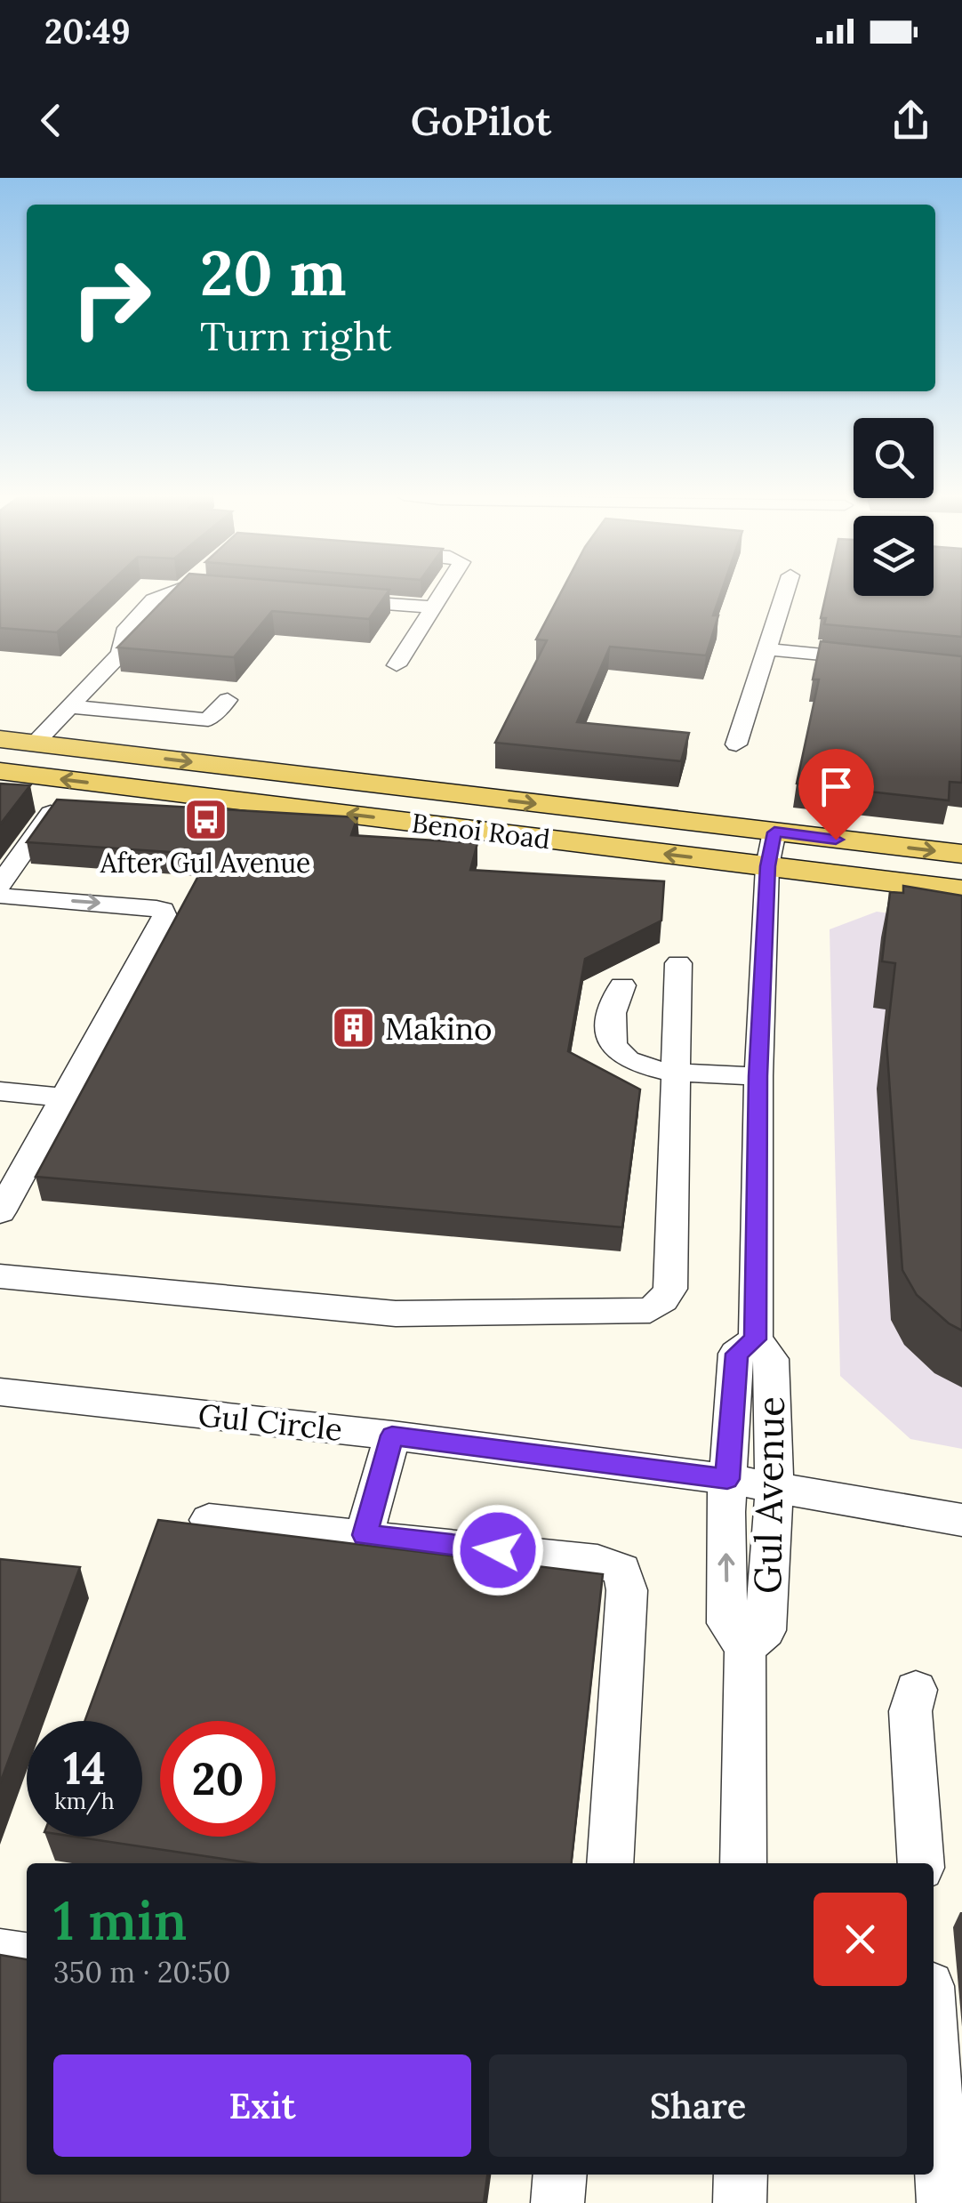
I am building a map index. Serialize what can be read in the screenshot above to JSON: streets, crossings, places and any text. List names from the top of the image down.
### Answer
{
  "streets": {
    "main road": ["Benoi Road"],
    "street": ["Gul Circle", "Gul Avenue"]
  },
  "crossings": [
    ["Benoi Road", "Gul Avenue"],
    ["Gul Circle", "Gul Avenue"]
  ],
  "places": {
    "bus stop": ["After Gul Avenue"],
    "building": ["Makino"]
  },
  "page": {
    "status": "20:49",
    "header": "GoPilot",
    "turn": ["20 m", "Turn right"],
    "speed": "14 km/h",
    "limit": "20",
    "heading": ["1 min", "350 m · 20:50"],
    "buttons": ["Exit", "Share"]
  }
}
